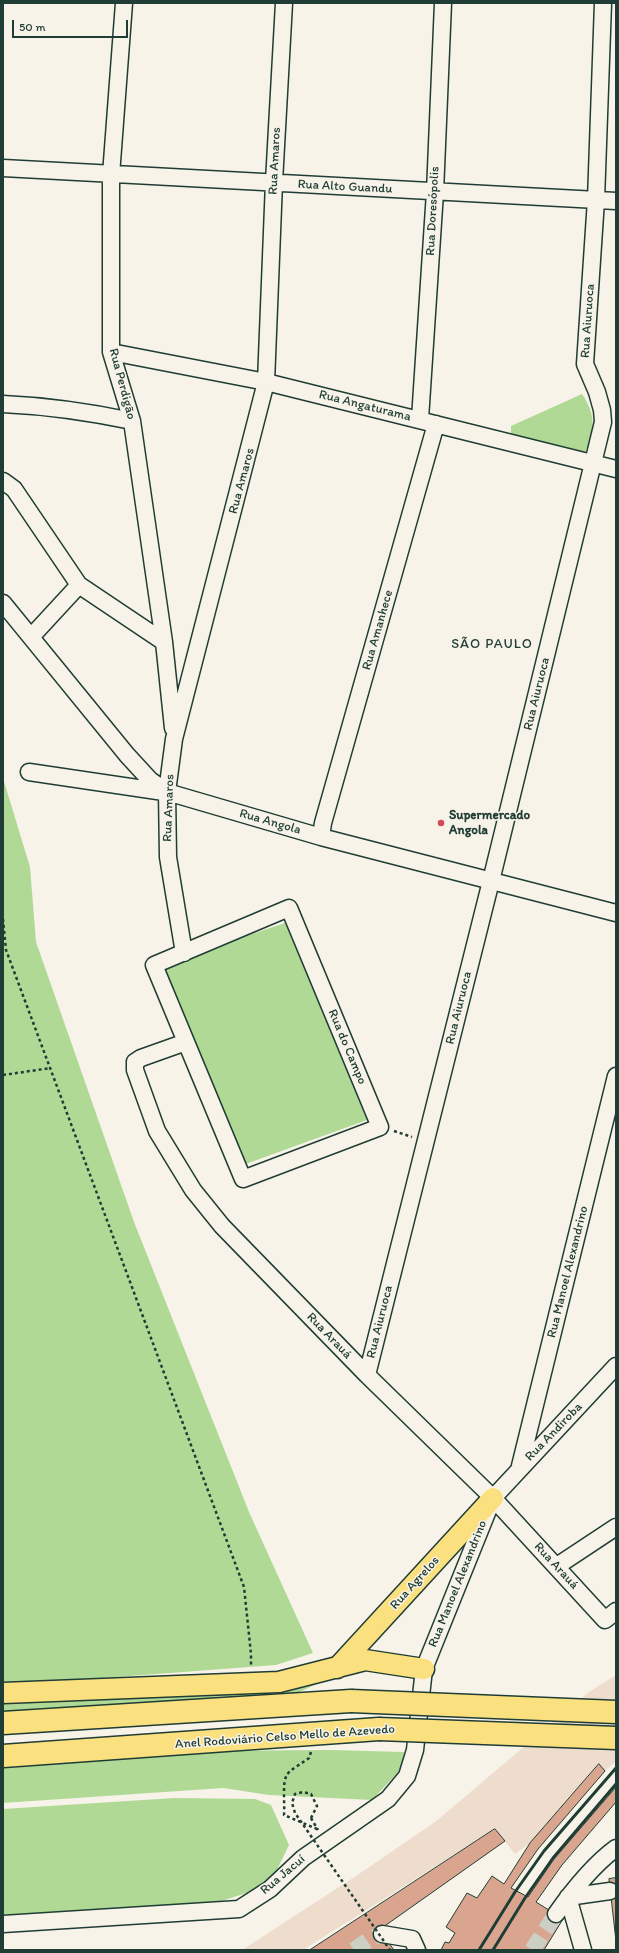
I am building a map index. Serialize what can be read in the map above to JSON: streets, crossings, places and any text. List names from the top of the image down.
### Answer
{
  "streets": {
    "highway": ["Anel Rodoviário Celso Mello de Azevedo"],
    "main road": ["Rua Agrelos"],
    "street": [
      "Rua Amaros",
      "Rua Alto Guandu",
      "Rua Doresópolis",
      "Rua Aiuruoca",
      "Rua Perdigão",
      "Rua Angaturama",
      "Rua Amanhece",
      "Rua Angola",
      "Rua do Campo",
      "Rua Manoel Alexandrino",
      "Rua Arauá",
      "Rua Andiroba",
      "Rua Jacuí"
    ]
  },
  "crossings": [
    ["Rua Amaros", "Rua Alto Guandu"],
    ["Rua Amaros", "Rua Perdigão"],
    ["Rua Amaros", "Rua Angaturama"],
    ["Rua Amaros", "Rua Angola"],
    ["Rua Amaros", "Rua do Campo"],
    ["Rua Alto Guandu", "Rua Doresópolis"],
    ["Rua Alto Guandu", "Rua Aiuruoca"],
    ["Rua Alto Guandu", "Rua Perdigão"],
    ["Rua Doresópolis", "Rua Angaturama"],
    ["Rua Aiuruoca", "Rua Angaturama"],
    ["Rua Aiuruoca", "Rua Angola"],
    ["Rua Aiuruoca", "Rua Arauá"],
    ["Rua Perdigão", "Rua Angaturama"],
    ["Rua Angaturama", "Rua Amanhece"],
    ["Rua Amanhece", "Rua Angola"],
    ["Rua do Campo", "Rua Arauá"],
    ["Rua Manoel Alexandrino", "Rua Arauá"],
    ["Rua Manoel Alexandrino", "Rua Andiroba"],
    ["Rua Manoel Alexandrino", "Rua Agrelos"],
    ["Rua Manoel Alexandrino", "Rua Jacuí"],
    ["Rua Arauá", "Rua Andiroba"],
    ["Rua Arauá", "Rua Agrelos"],
    ["Rua Andiroba", "Rua Agrelos"]
  ],
  "districts": ["SÃO PAULO"],
  "places": ["Supermercado Angola"],
  "scale_bar": "50 m"
}
